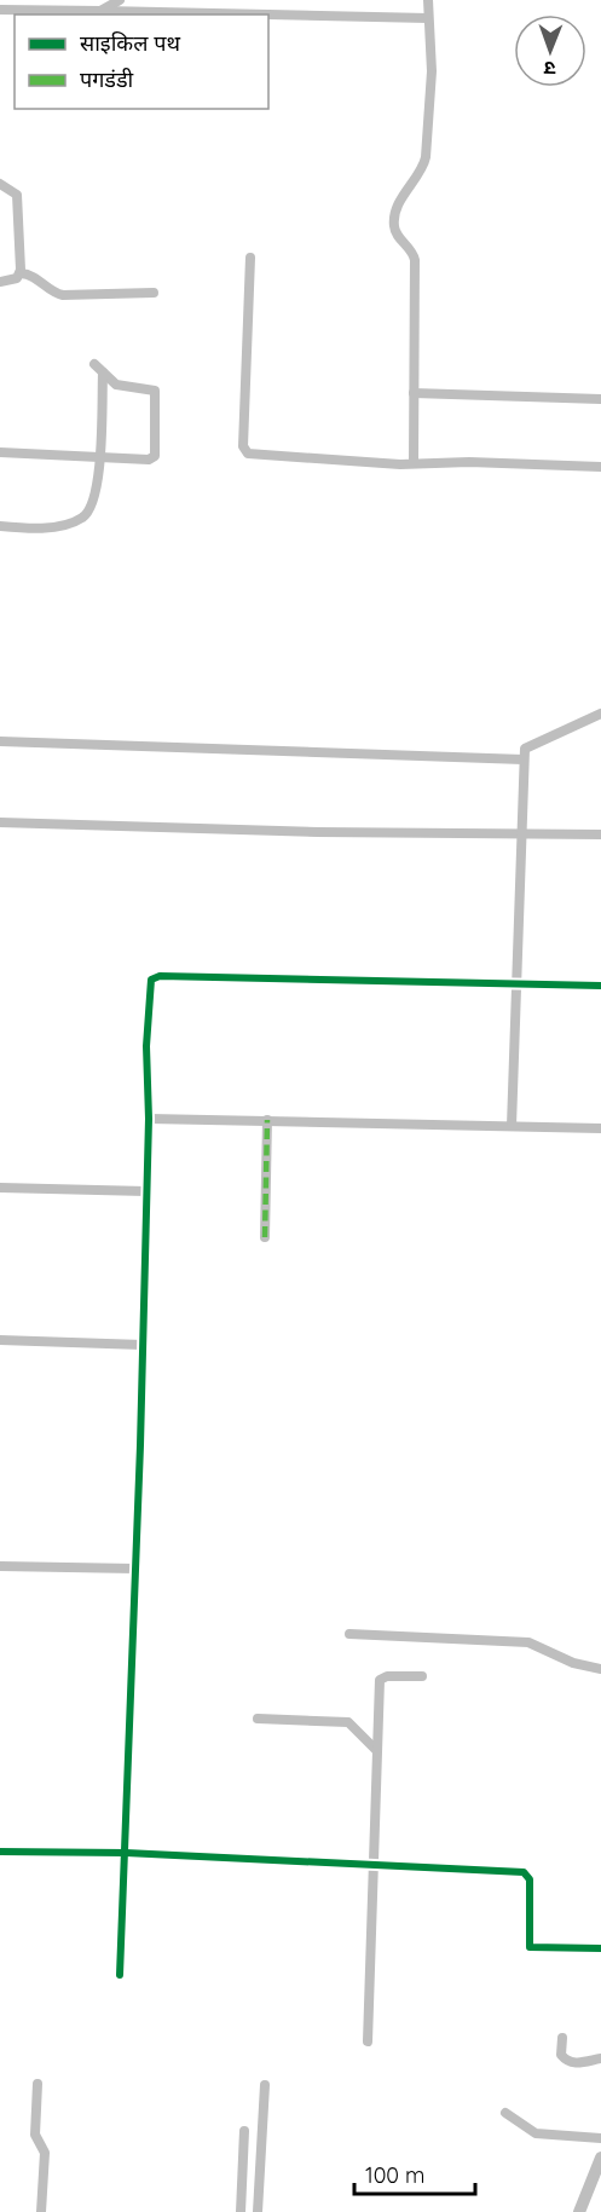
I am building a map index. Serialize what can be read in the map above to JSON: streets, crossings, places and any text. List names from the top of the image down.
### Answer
{
  "legend": ["साइकिल पथ", "पगडंडी"],
  "scale_bar": "100 m",
  "north": "bottom"
}
